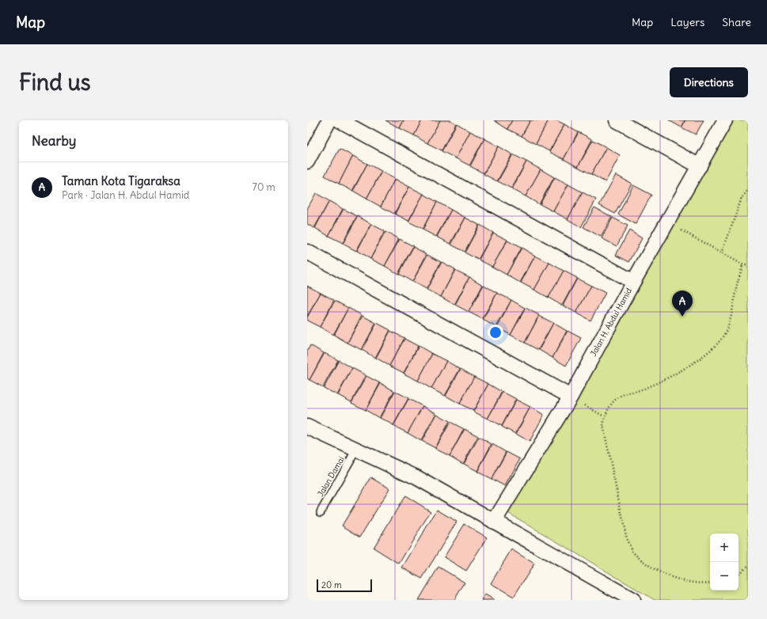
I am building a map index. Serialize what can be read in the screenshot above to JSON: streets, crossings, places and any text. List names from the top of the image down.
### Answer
{
  "streets": {
    "street": ["Jalan H. Abdul Hamid"],
    "lane": ["Jalan Damai"]
  },
  "scale_bar": "20 m",
  "page": {
    "header": "Map",
    "nav": ["Map", "Layers", "Share"],
    "buttons": "Directions",
    "title": "Find us",
    "heading": "Nearby",
    "list": [
      {
        "mark": "A",
        "name": "Taman Kota Tigaraksa",
        "note": "Park · Jalan H. Abdul Hamid",
        "value": "70 m"
      }
    ],
    "pins": "A",
    "map_buttons": ["+", "−"],
    "scale": "20 m"
  }
}
